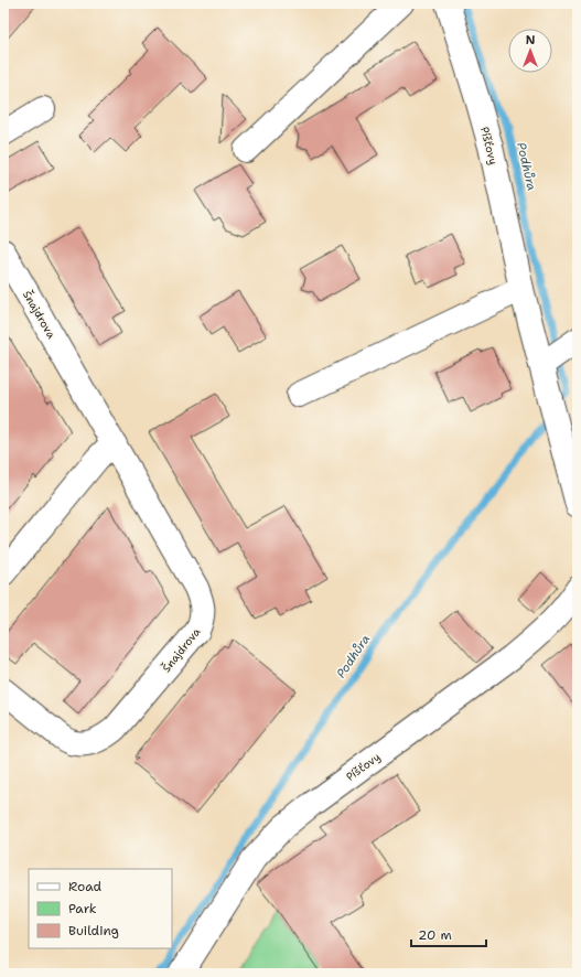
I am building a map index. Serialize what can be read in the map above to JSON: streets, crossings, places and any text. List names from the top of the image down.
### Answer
{
  "streets": {
    "street": ["Píšťovy", "Šnajdrova"]
  },
  "water": ["Podhůra"],
  "legend": ["Road", "Park", "Building"],
  "scale_bar": "20 m",
  "north": "top"
}
